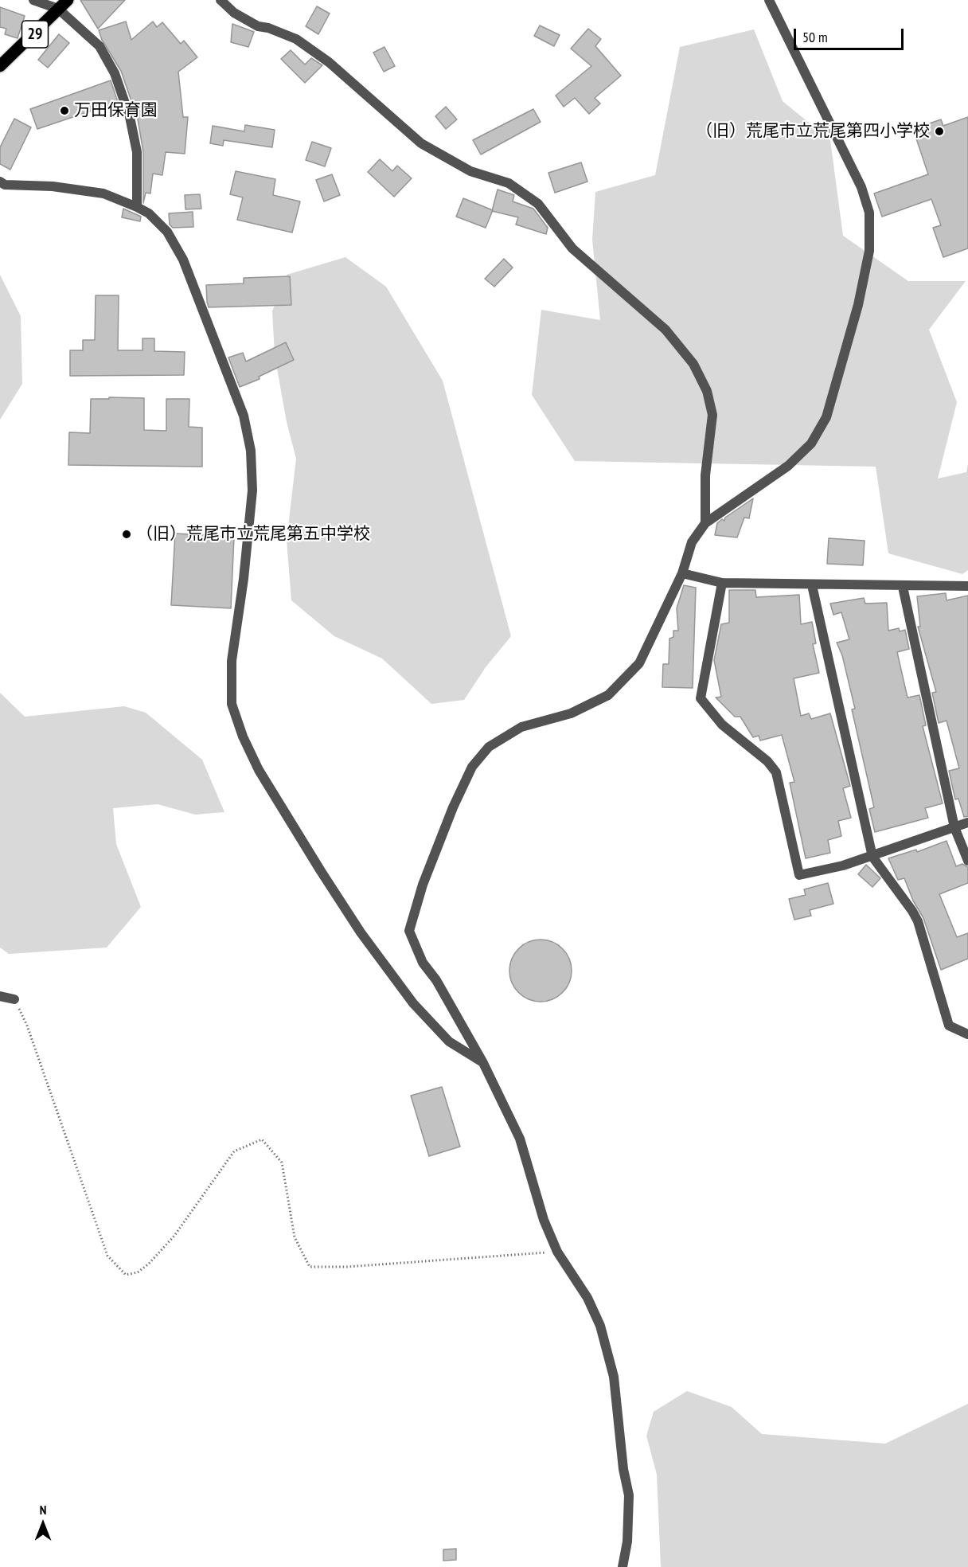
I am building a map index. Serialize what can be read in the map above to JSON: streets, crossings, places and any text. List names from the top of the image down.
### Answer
{
  "streets": {
    "main road": ["29"]
  },
  "places": ["万田保育園", "（旧）荒尾市立荒尾第四小学校", "（旧）荒尾市立荒尾第五中学校"],
  "scale_bar": "50 m",
  "north": "top"
}
